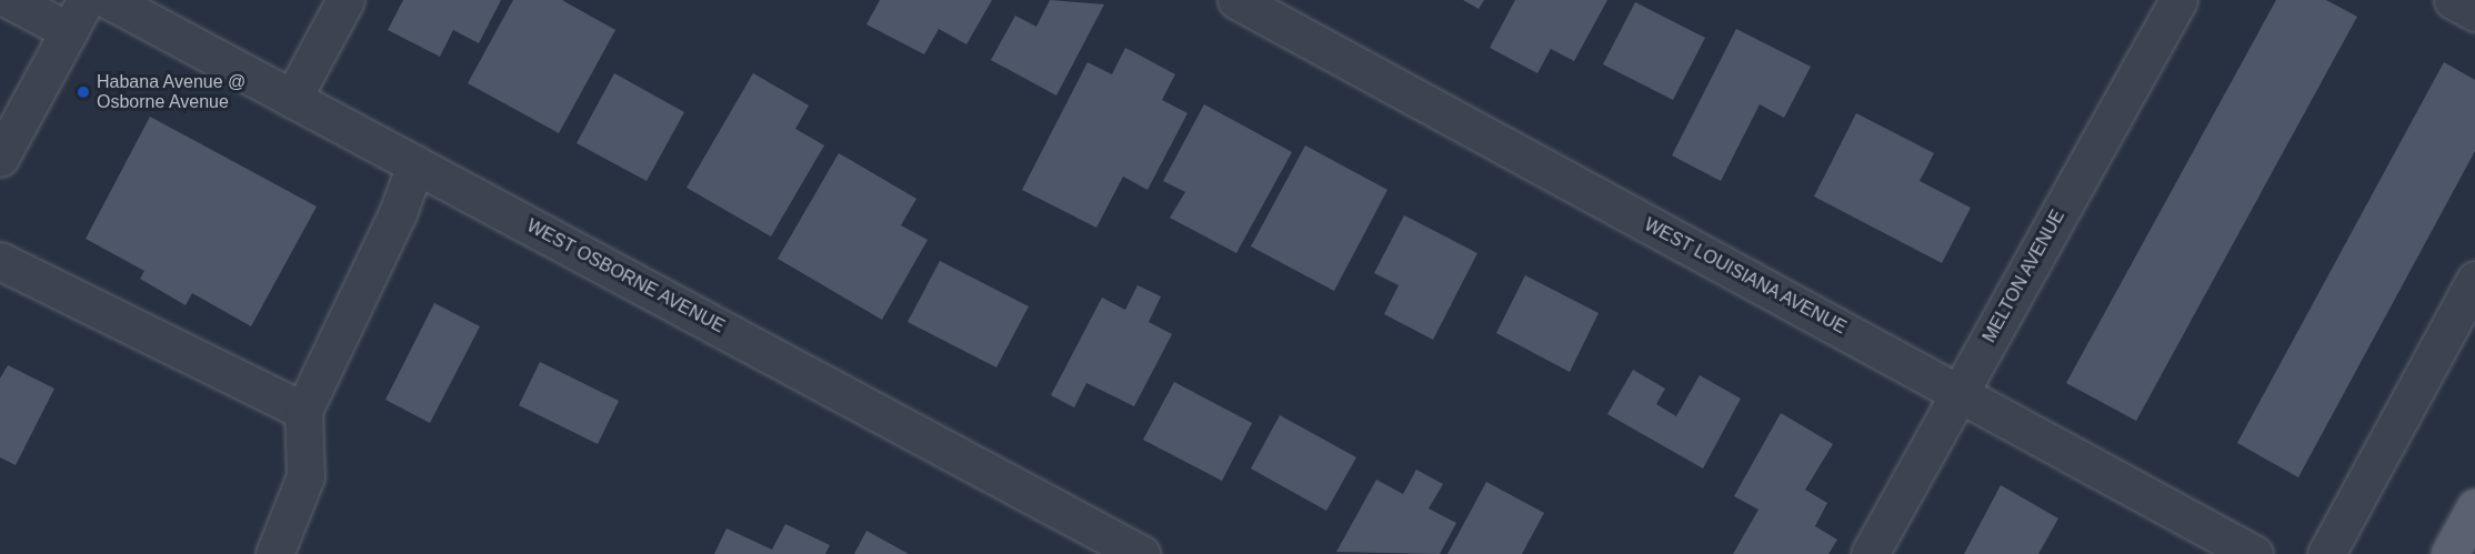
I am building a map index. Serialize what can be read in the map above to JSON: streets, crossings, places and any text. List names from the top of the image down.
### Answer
{
  "streets": {
    "street": ["WEST OSBORNE AVENUE", "WEST LOUISIANA AVENUE", "MELTON AVENUE"]
  },
  "crossings": [
    ["WEST LOUISIANA AVENUE", "MELTON AVENUE"]
  ],
  "places": ["Habana Avenue @ Osborne Avenue"]
}
